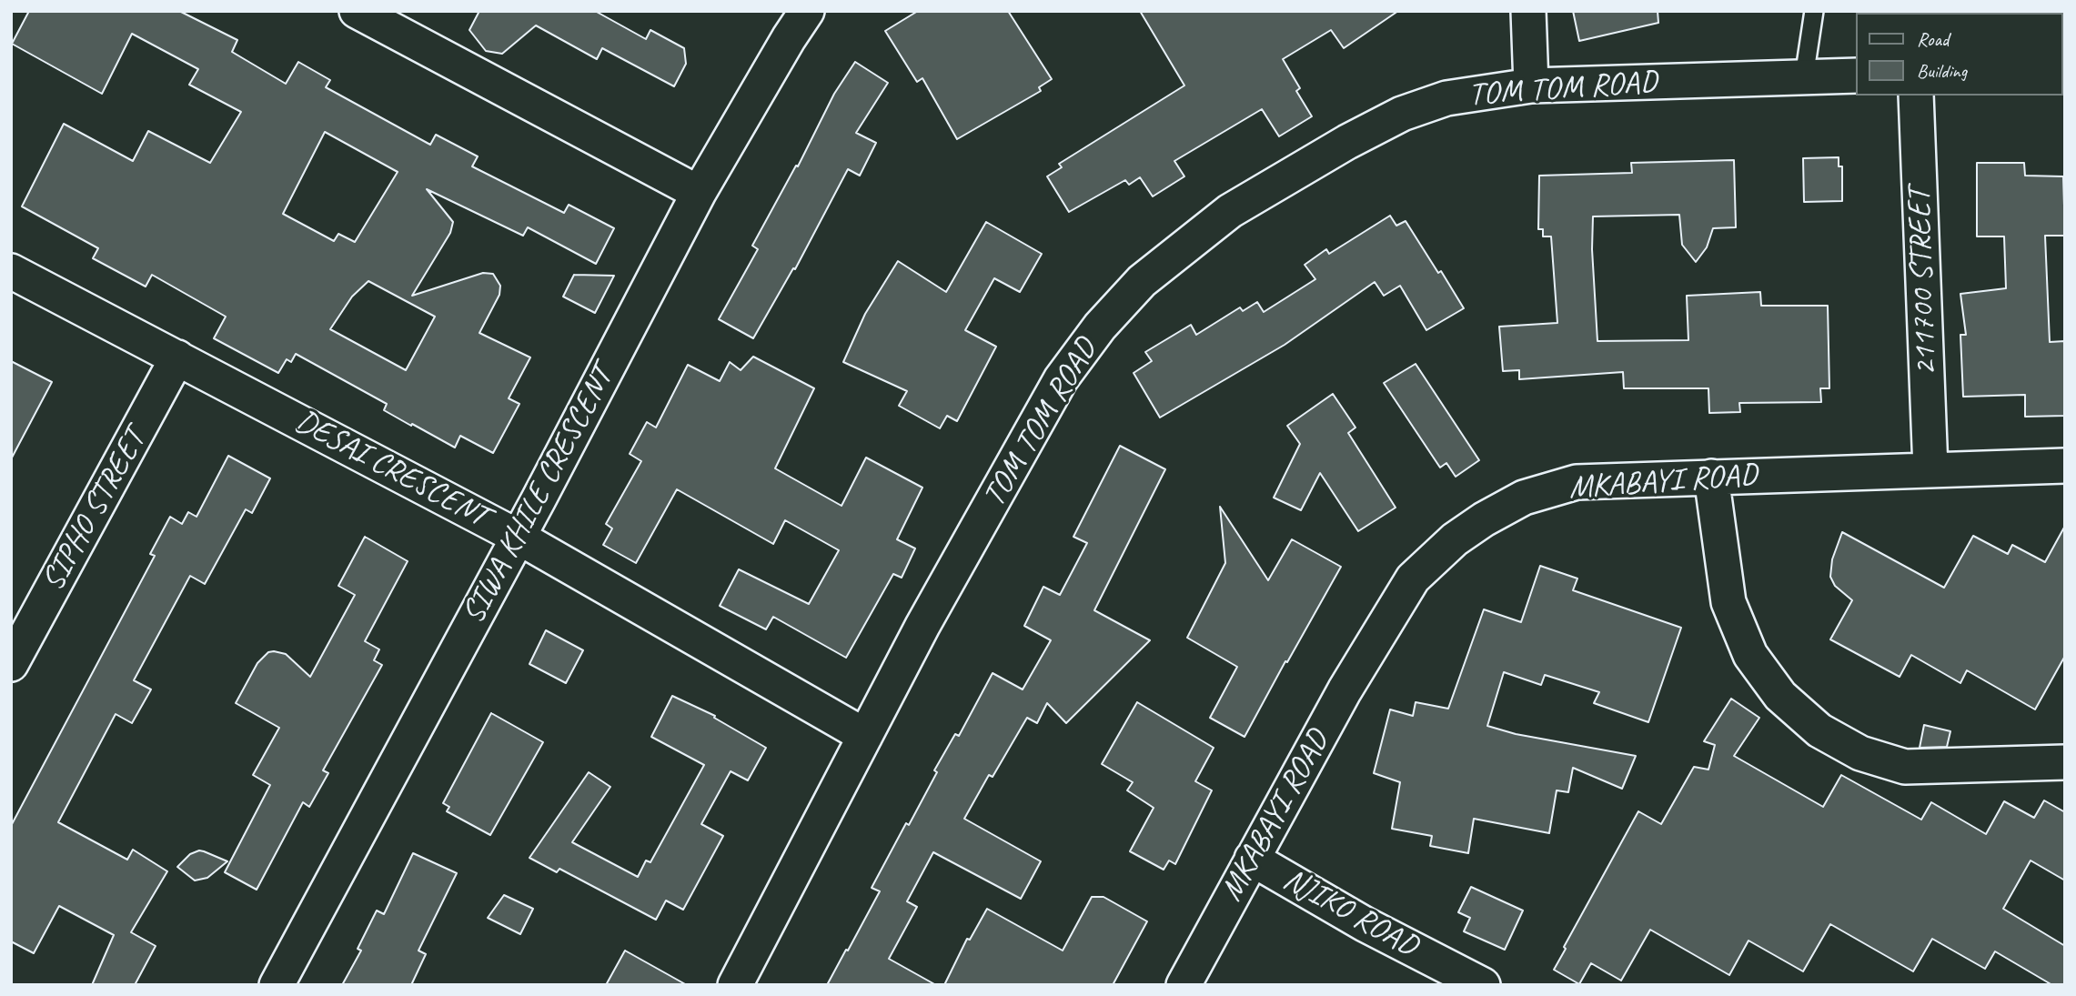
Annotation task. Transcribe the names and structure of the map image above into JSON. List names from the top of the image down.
{
  "streets": {
    "street": [
      "TOM TOM ROAD",
      "211700 STREET",
      "DESAI CRESCENT",
      "MKABAYI ROAD",
      "SIWA KHILE CRESCENT",
      "SIPHO STREET",
      "NJIKO ROAD"
    ]
  },
  "crossings": [
    ["TOM TOM ROAD", "DESAI CRESCENT"],
    ["211700 STREET", "MKABAYI ROAD"],
    ["DESAI CRESCENT", "SIWA KHILE CRESCENT"],
    ["DESAI CRESCENT", "SIPHO STREET"],
    ["MKABAYI ROAD", "NJIKO ROAD"]
  ],
  "legend": ["Road", "Building"]
}
